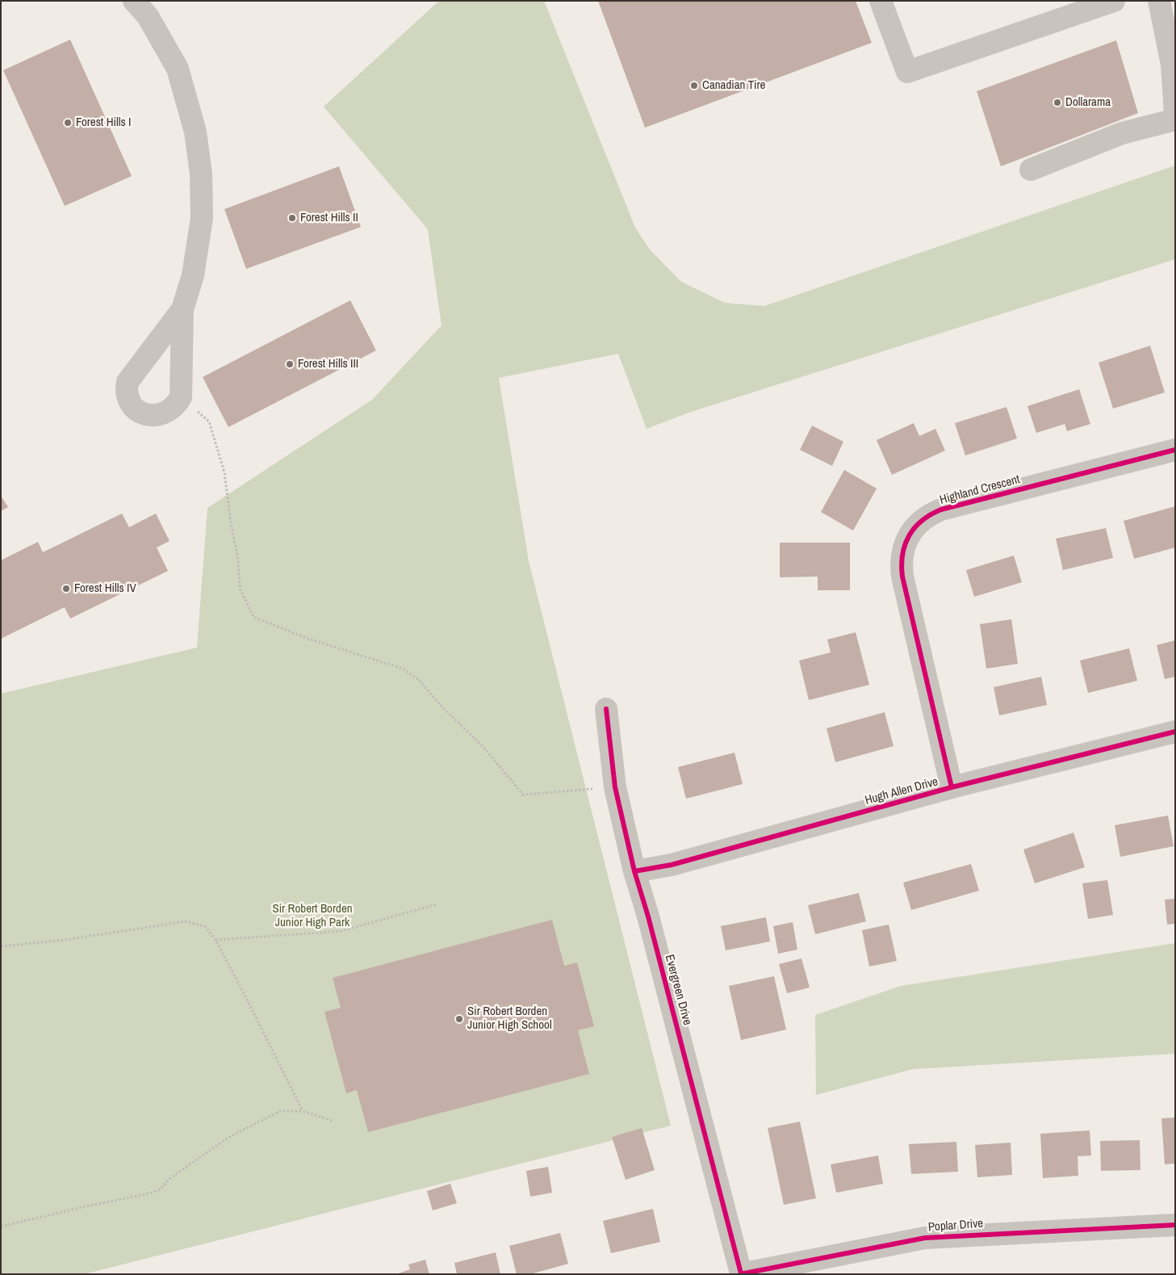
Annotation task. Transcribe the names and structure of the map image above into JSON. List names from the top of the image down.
{
  "streets": {
    "street": [
      "Highland Crescent",
      "Hugh Allen Drive",
      "Evergreen Drive",
      "Poplar Drive"
    ]
  },
  "crossings": [
    ["Highland Crescent", "Hugh Allen Drive"],
    ["Hugh Allen Drive", "Evergreen Drive"],
    ["Evergreen Drive", "Poplar Drive"]
  ],
  "parks": ["Sir Robert Borden Junior High Park"],
  "places": [
    "Canadian Tire",
    "Dollarama",
    "Forest Hills I",
    "Forest Hills II",
    "Forest Hills III",
    "Forest Hills IV",
    "Sir Robert Borden Junior High School"
  ]
}
